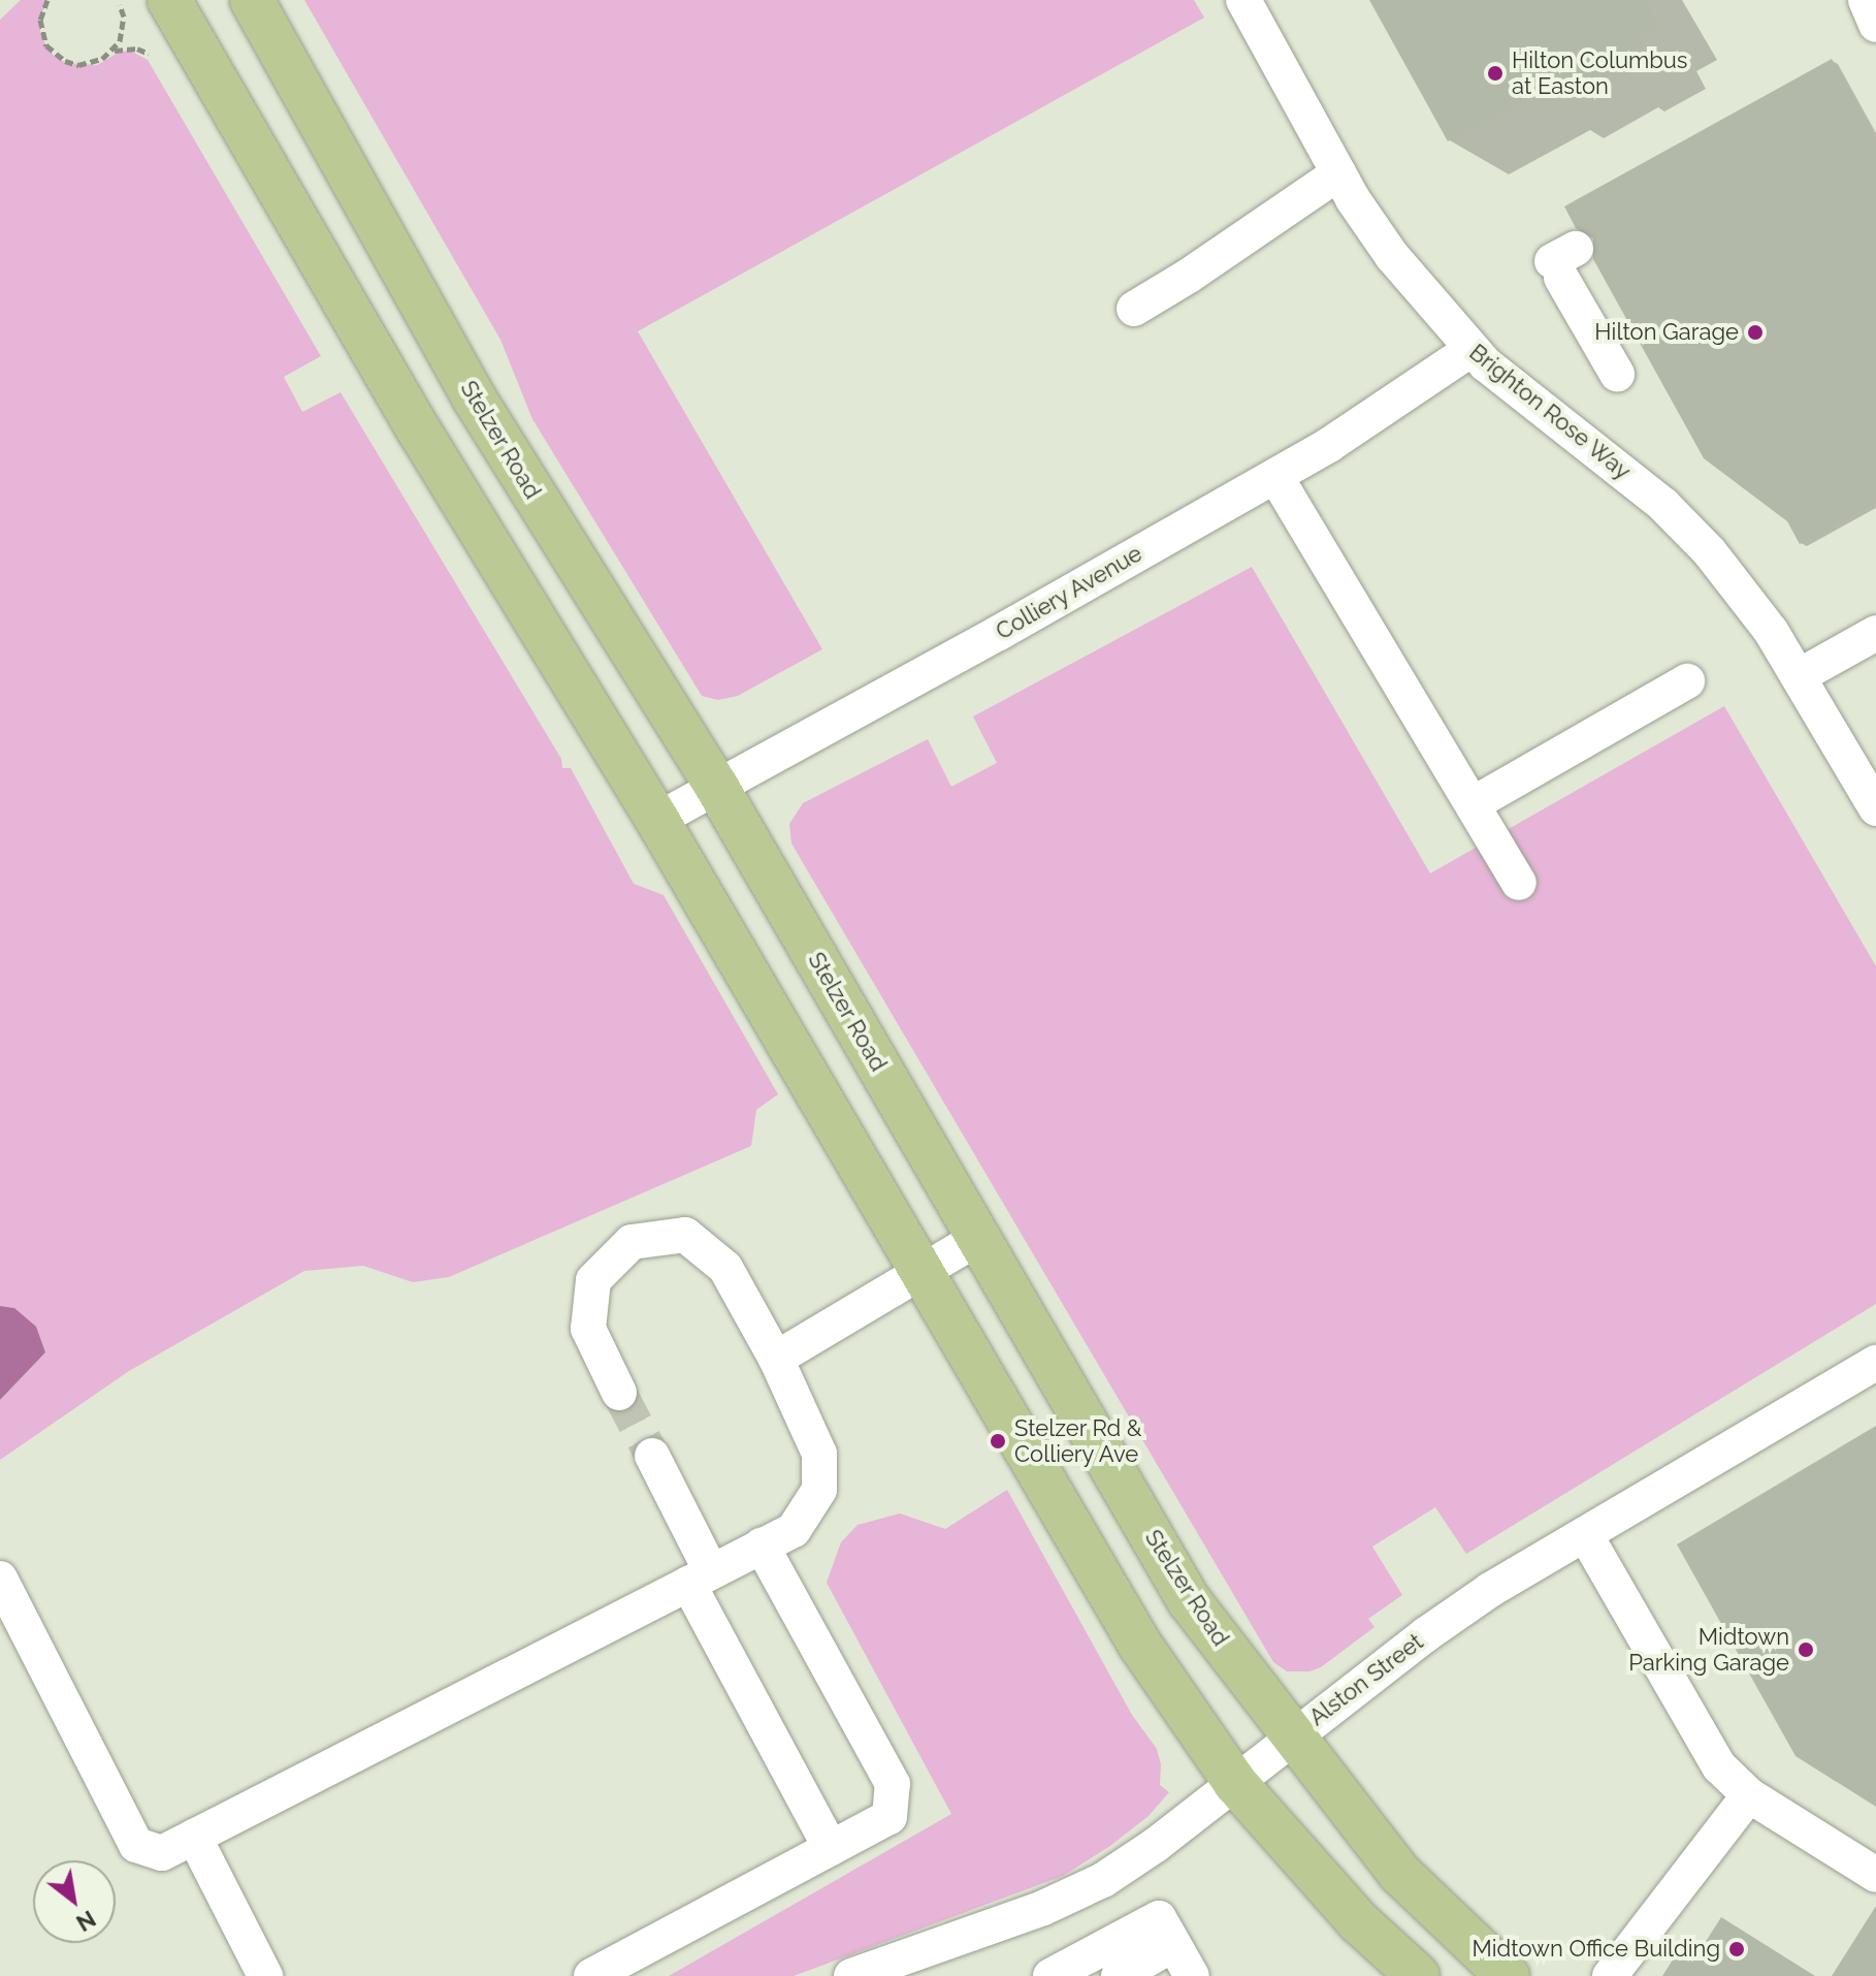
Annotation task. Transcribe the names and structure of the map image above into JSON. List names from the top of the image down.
{
  "streets": {
    "main road": ["Stelzer Road"],
    "street": ["Brighton Rose Way", "Colliery Avenue", "Alston Street"]
  },
  "crossings": [
    ["Brighton Rose Way", "Colliery Avenue"],
    ["Stelzer Road", "Colliery Avenue"],
    ["Stelzer Road", "Alston Street"]
  ],
  "places": [
    "Hilton Columbus at Easton",
    "Hilton Garage",
    "Stelzer Rd & Colliery Ave",
    "Midtown Parking Garage",
    "Midtown Office Building"
  ],
  "north": "bottom right"
}
